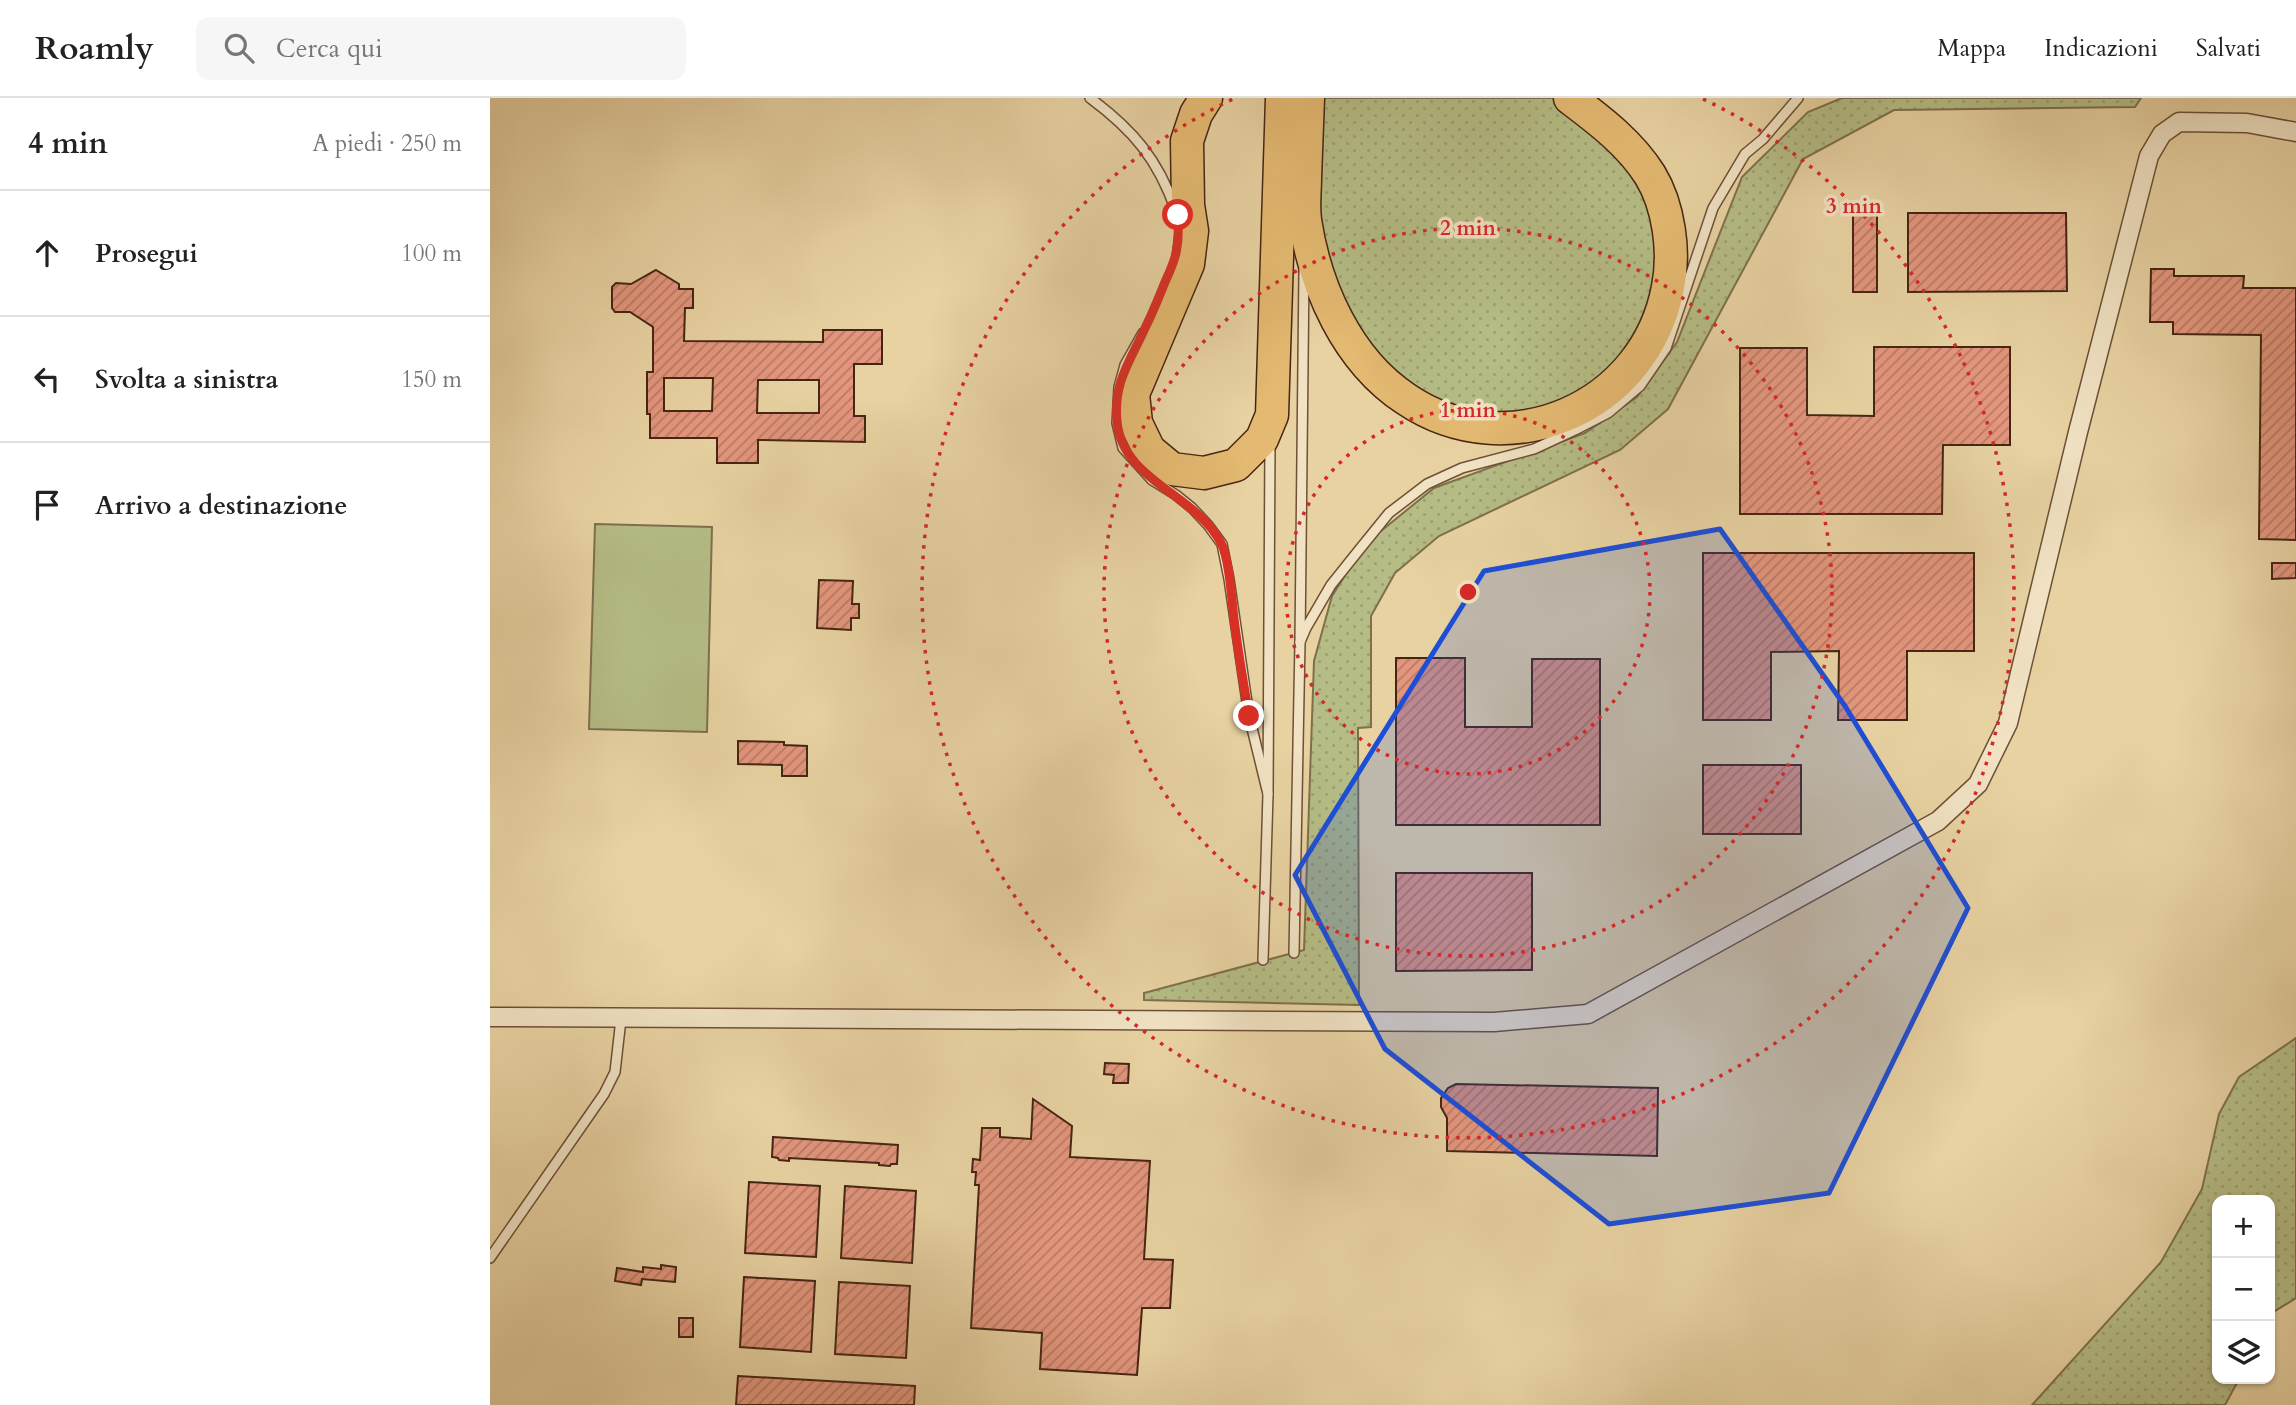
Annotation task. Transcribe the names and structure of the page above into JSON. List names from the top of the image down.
{
  "page": {
    "header": "Roamly",
    "search": "Cerca qui",
    "nav": ["Mappa", "Indicazioni", "Salvati"],
    "heading": ["4 min", "A piedi · 250 m"],
    "list": [
      ["Prosegui", "100 m"],
      ["Svolta a sinistra", "150 m"],
      "Arrivo a destinazione"
    ],
    "map_buttons": ["+", "−"]
  },
  "rings": ["3 min", "2 min", "1 min"]
}
